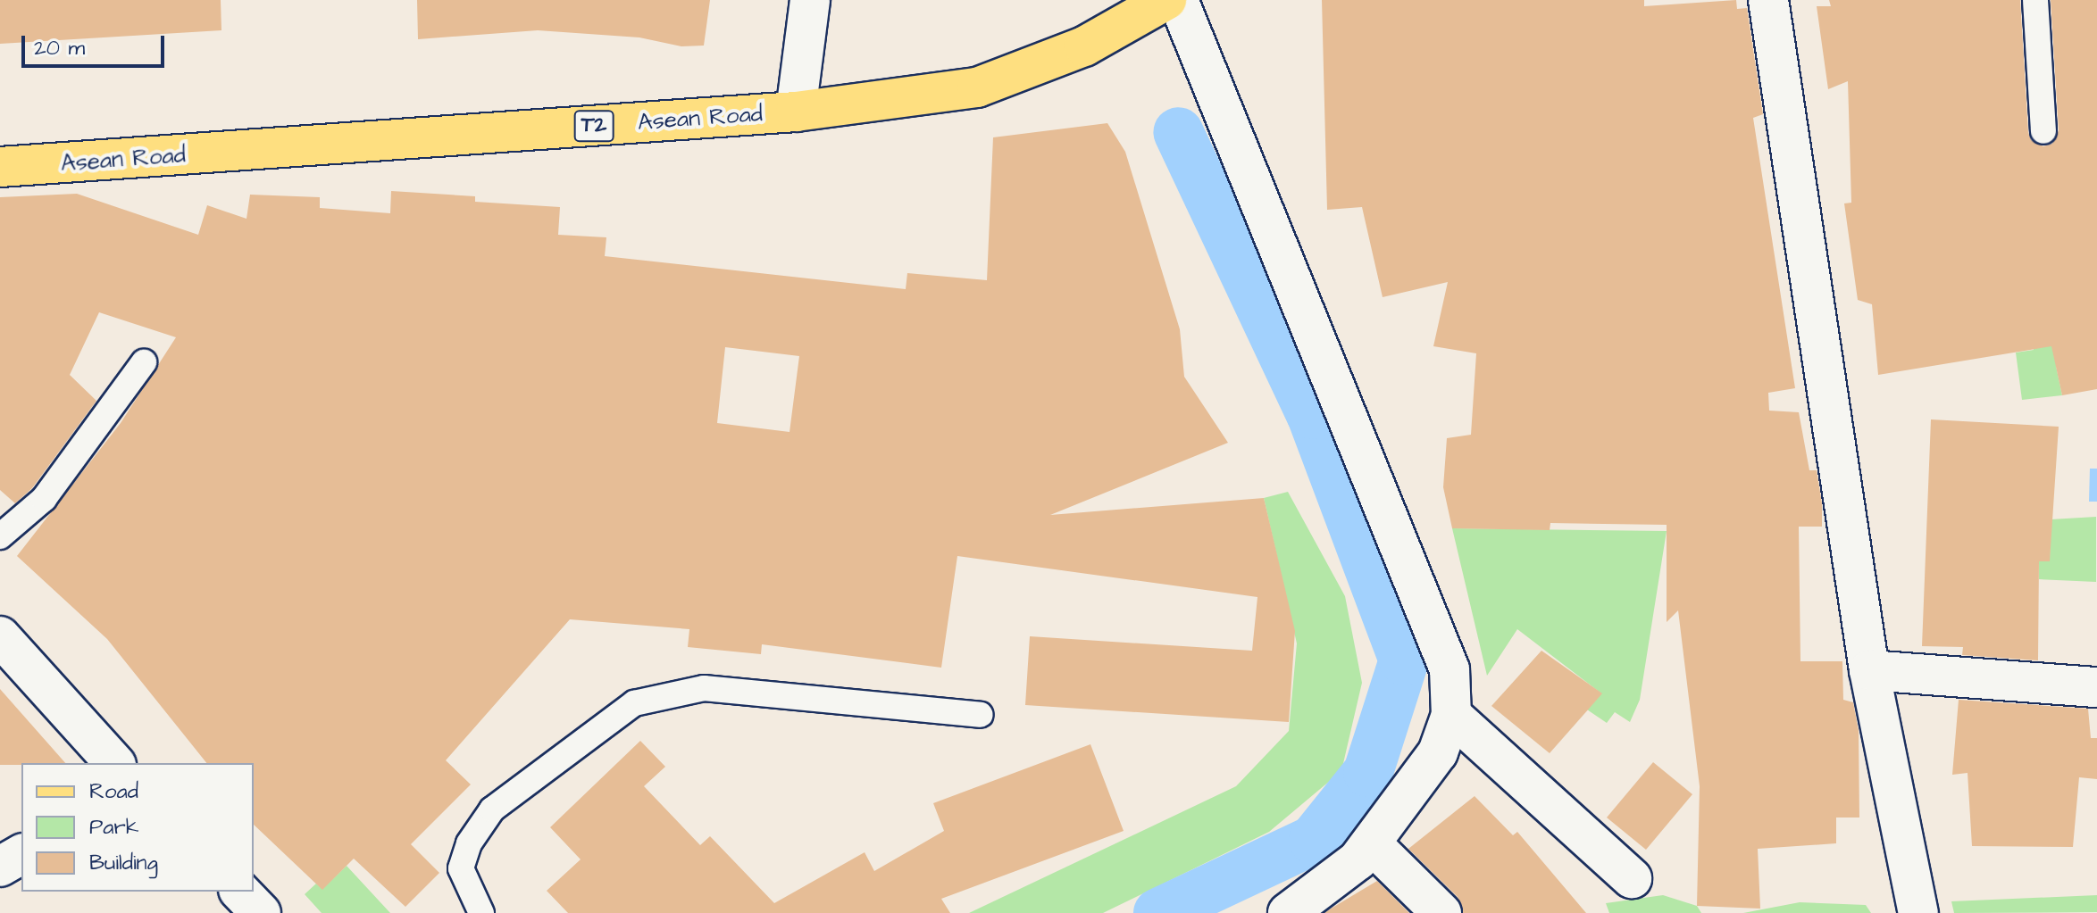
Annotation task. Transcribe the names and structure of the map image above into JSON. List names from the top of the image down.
{
  "streets": {
    "main road": ["Asean Road", "T2"]
  },
  "legend": ["Road", "Park", "Building"],
  "scale_bar": "20 m"
}
